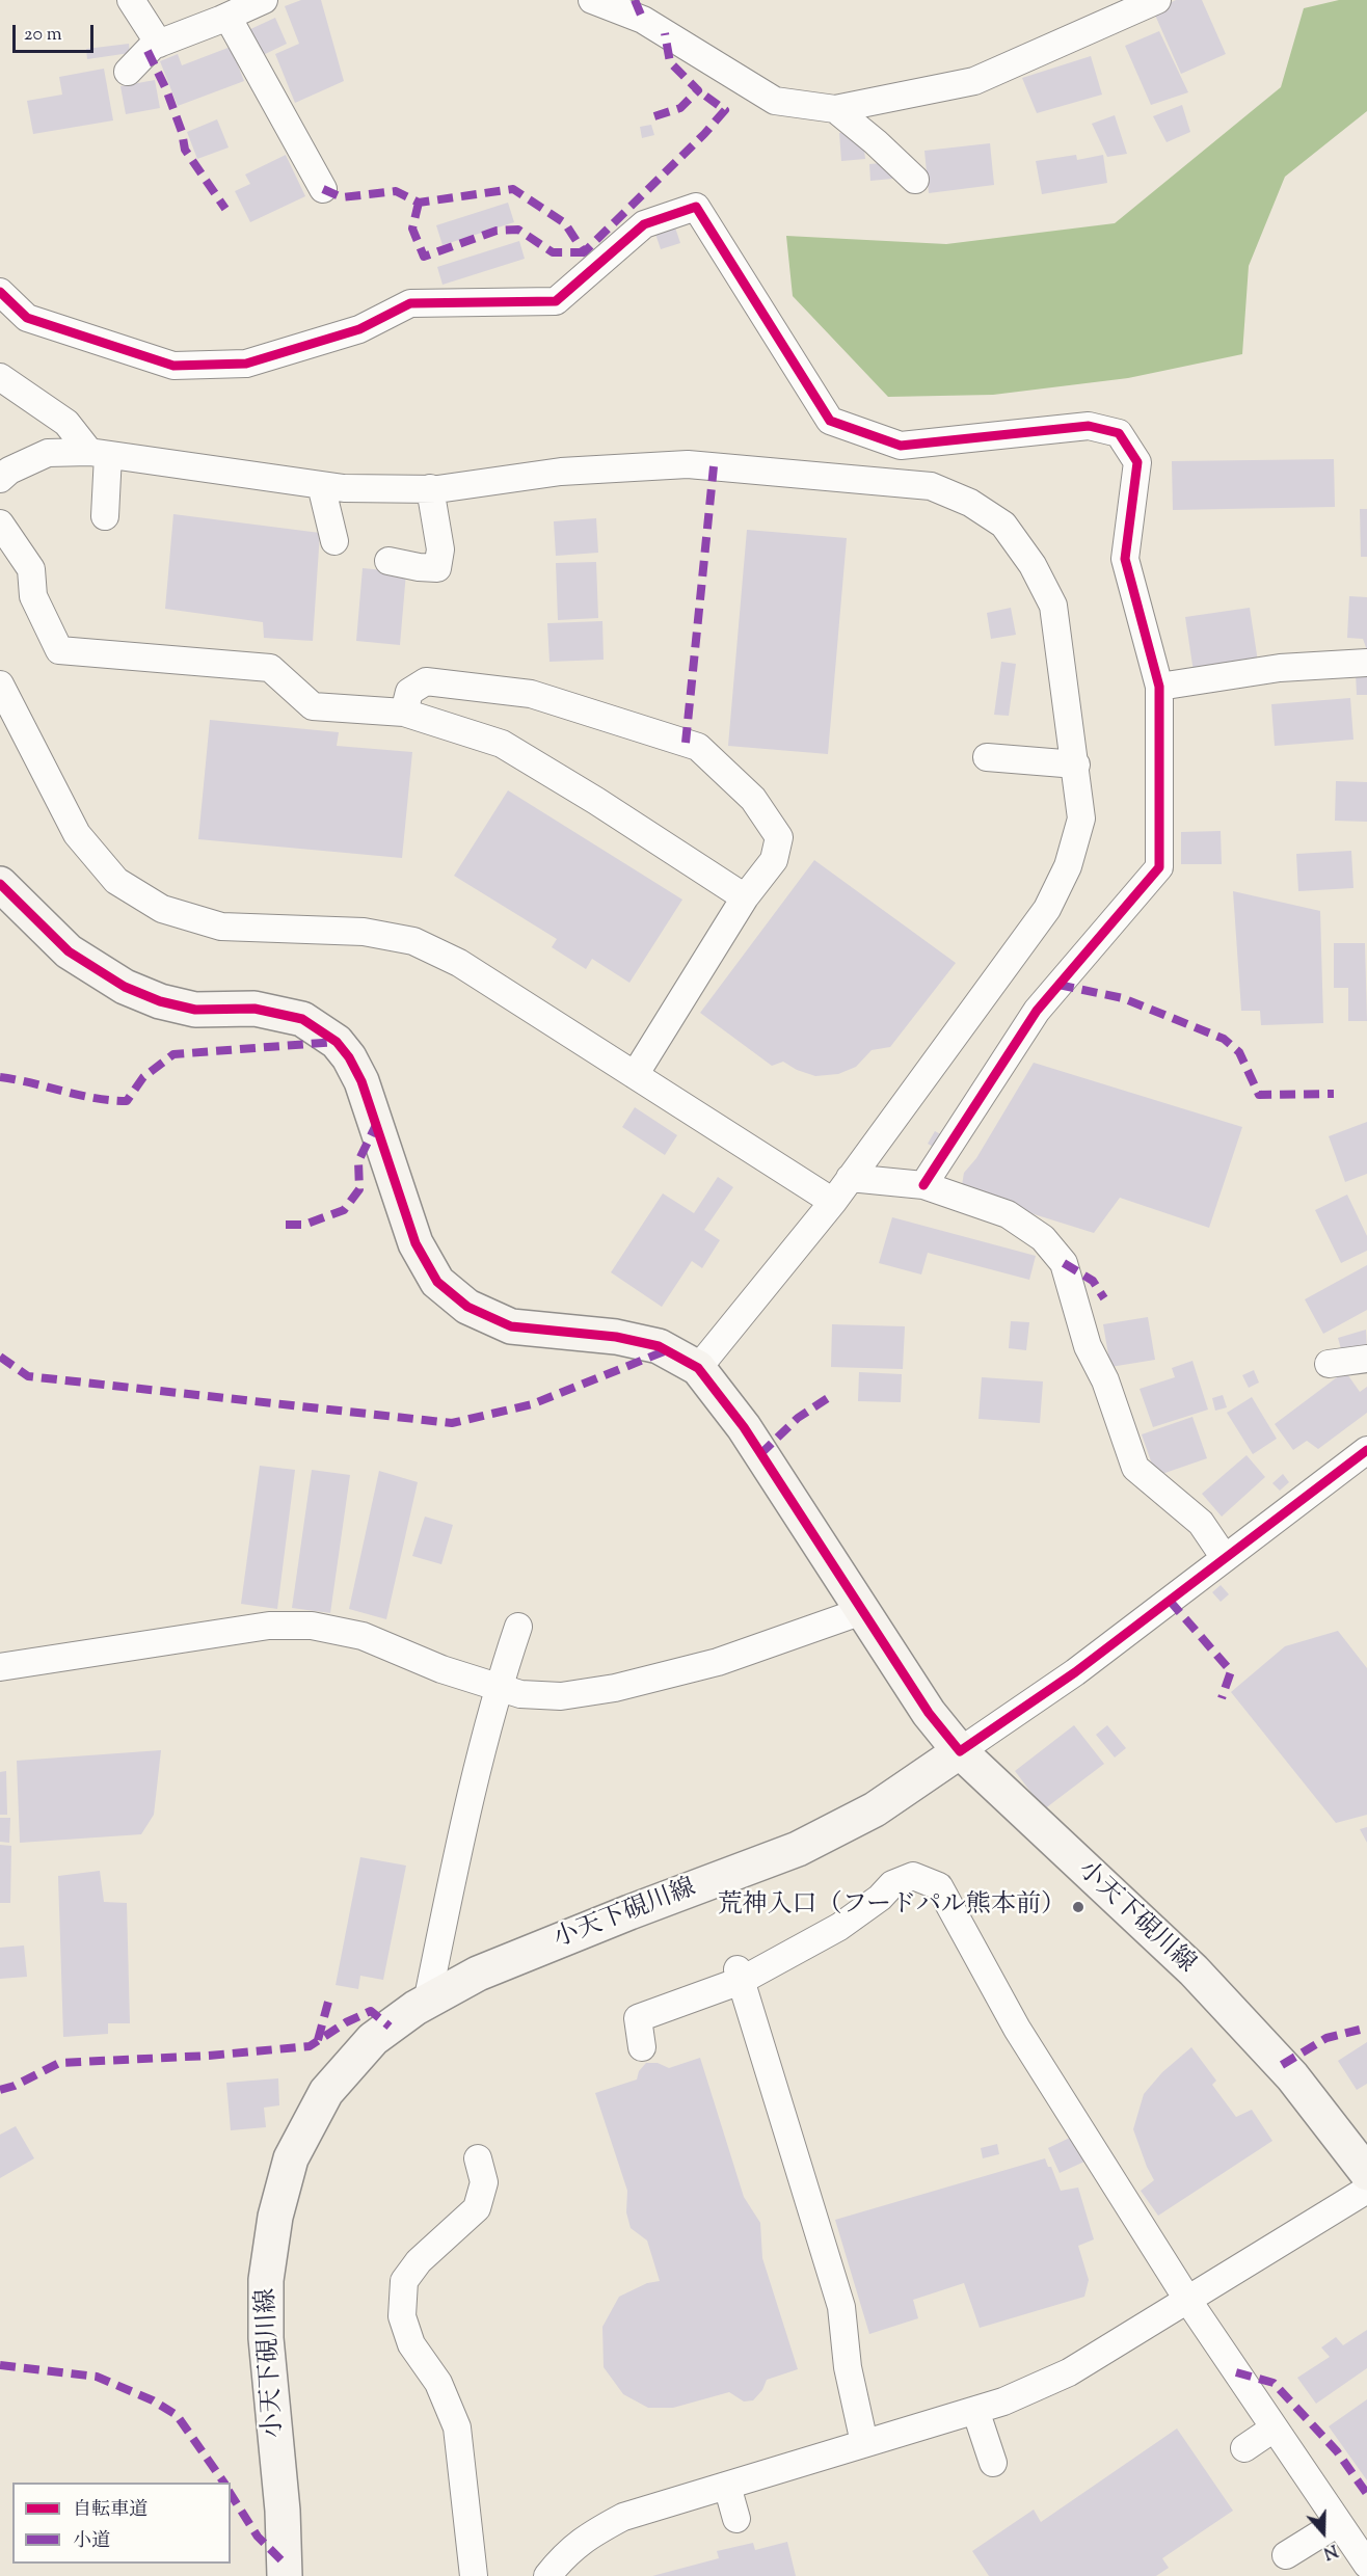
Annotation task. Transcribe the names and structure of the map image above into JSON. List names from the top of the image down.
{
  "streets": {
    "main road": ["小天下硯川線"]
  },
  "places": ["荒神入口（フードパル熊本前）"],
  "legend": ["自転車道", "小道"],
  "scale_bar": "20 m",
  "north": "bottom"
}
